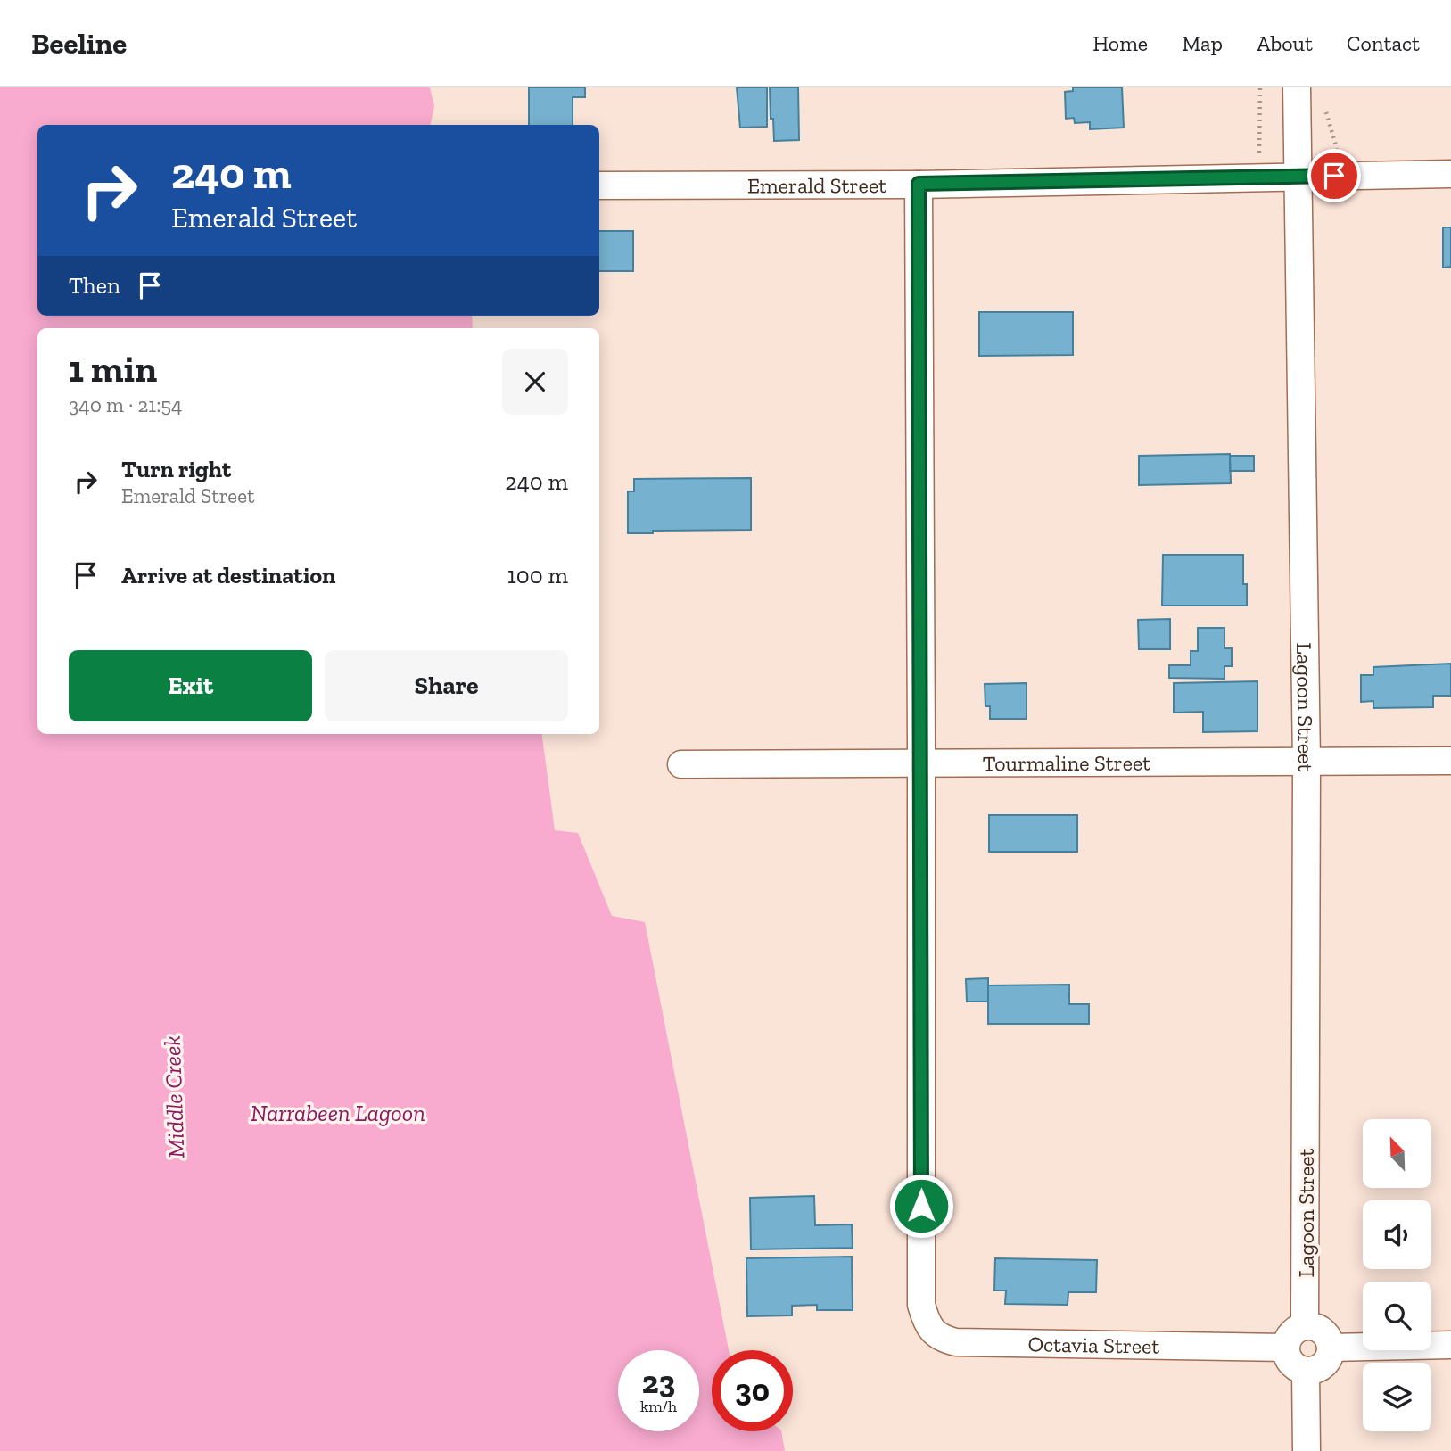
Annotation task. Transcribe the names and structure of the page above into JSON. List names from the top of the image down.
{
  "streets": {
    "street": [
      "Emerald Street",
      "Lagoon Street",
      "Tourmaline Street",
      "Octavia Street"
    ]
  },
  "crossings": [
    ["Emerald Street", "Lagoon Street"],
    ["Lagoon Street", "Tourmaline Street"],
    ["Lagoon Street", "Octavia Street"],
    ["Tourmaline Street", "Octavia Street"]
  ],
  "water": ["Middle Creek", "Narrabeen Lagoon"],
  "north": "top left",
  "page": {
    "header": "Beeline",
    "nav": [
      "Home",
      "Map",
      "About",
      "Contact"
    ],
    "turn": ["240 m", "Emerald Street"],
    "then": "Then",
    "heading": ["1 min", "340 m · 21:54"],
    "list": [
      {
        "name": "Turn right",
        "note": "Emerald Street",
        "value": "240 m"
      },
      {
        "name": "Arrive at destination",
        "value": "100 m"
      }
    ],
    "buttons": ["Exit", "Share"],
    "speed": "23 km/h",
    "limit": "30"
  }
}
